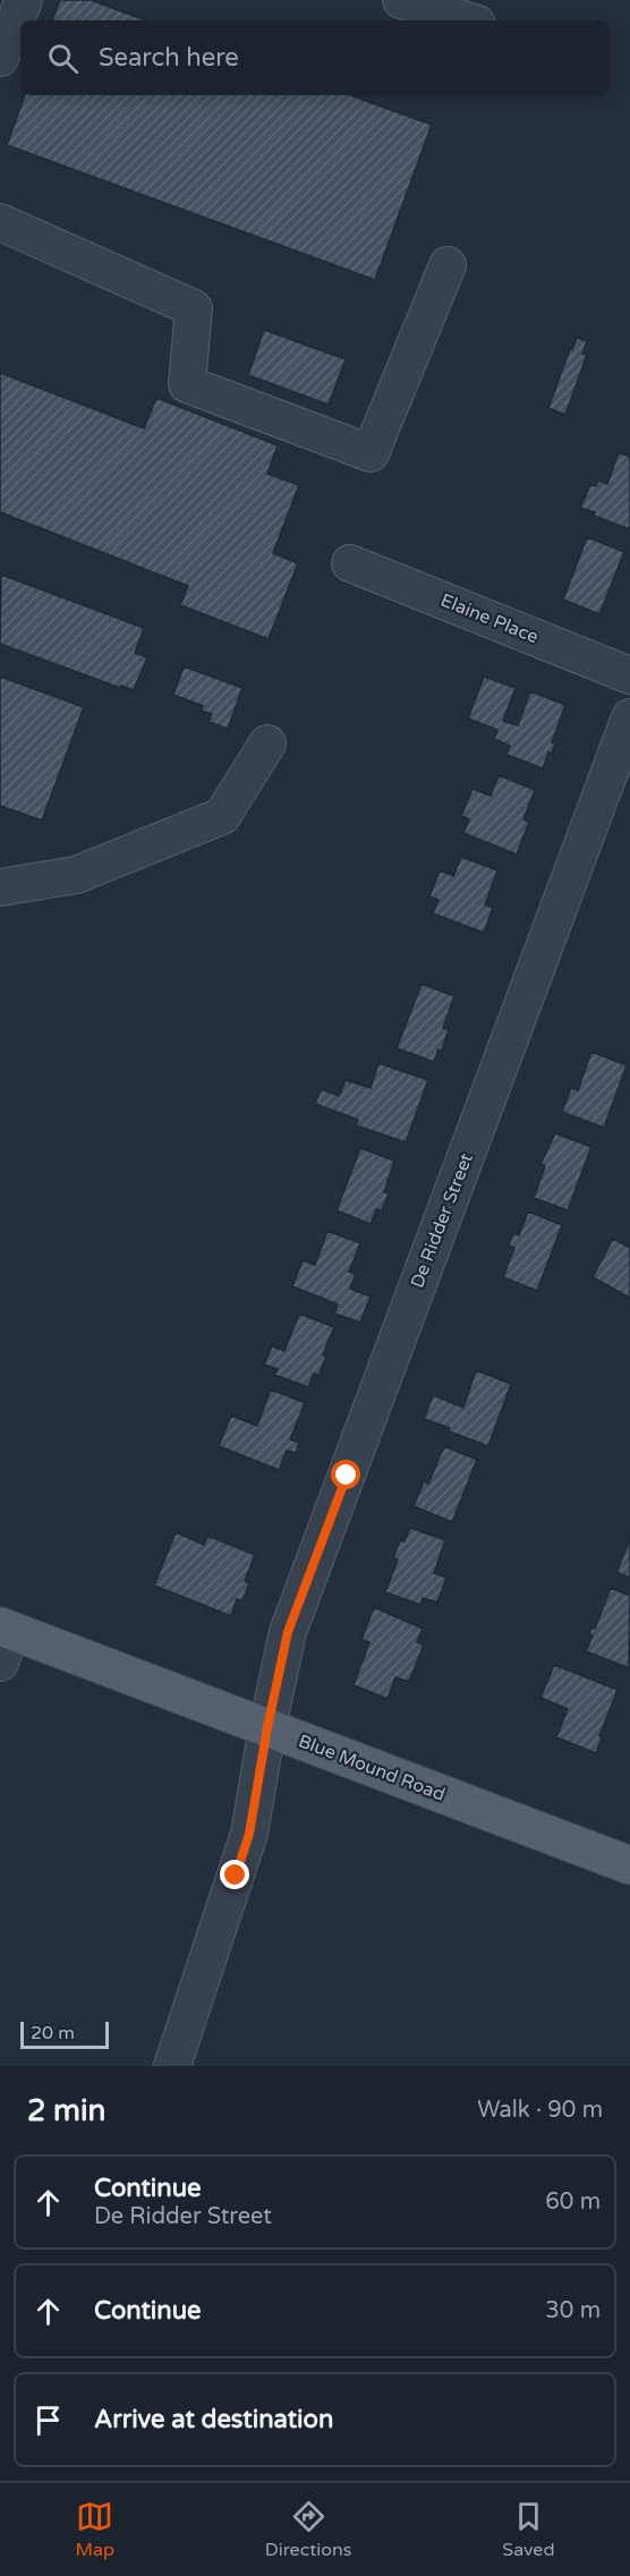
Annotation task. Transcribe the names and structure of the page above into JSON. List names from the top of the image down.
{
  "streets": {
    "main road": ["Blue Mound Road"],
    "street": ["Elaine Place", "De Ridder Street"]
  },
  "crossings": [
    ["De Ridder Street", "Blue Mound Road"]
  ],
  "scale_bar": "20 m",
  "page": {
    "search": "Search here",
    "scale": "20 m",
    "heading": ["2 min", "Walk · 90 m"],
    "list": [
      ["Continue", "De Ridder Street", "60 m"],
      ["Continue", "30 m"],
      "Arrive at destination"
    ],
    "nav": ["Map", "Directions", "Saved"]
  }
}
